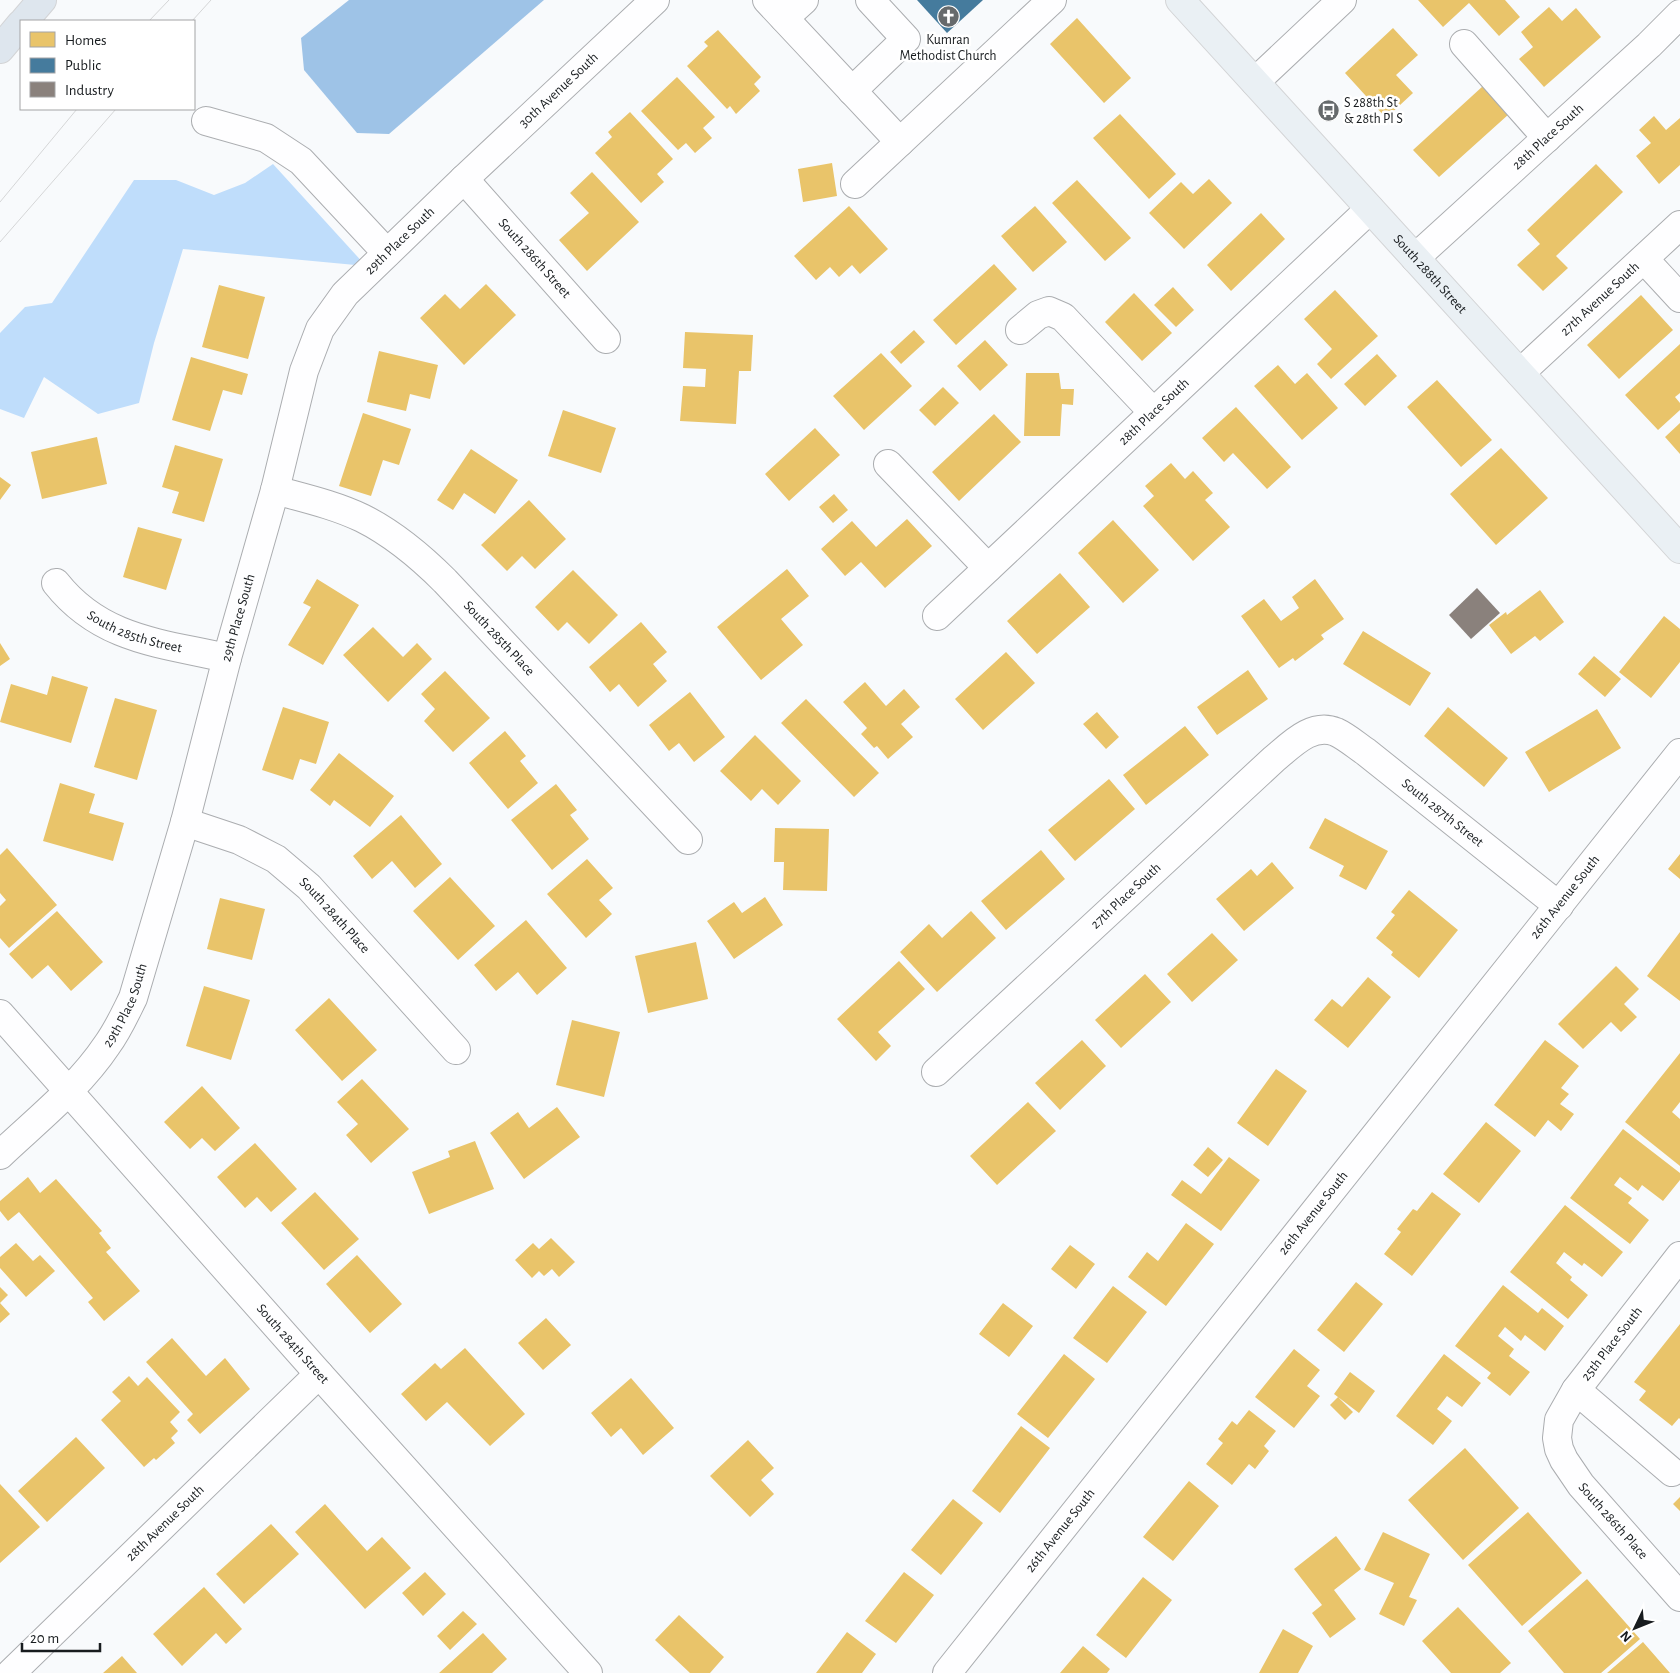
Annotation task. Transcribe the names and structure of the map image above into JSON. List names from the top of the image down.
{
  "streets": {
    "main road": ["South 288th Street"],
    "street": [
      "30th Avenue South",
      "28th Place South",
      "29th Place South",
      "South 286th Street",
      "27th Avenue South",
      "South 285th Street",
      "South 285th Place",
      "South 287th Street",
      "27th Place South",
      "26th Avenue South",
      "South 284th Place",
      "South 284th Street",
      "25th Place South",
      "South 286th Place",
      "28th Avenue South"
    ]
  },
  "crossings": [
    ["30th Avenue South", "29th Place South"],
    ["30th Avenue South", "South 286th Street"],
    ["28th Place South", "South 288th Street"],
    ["29th Place South", "South 286th Street"],
    ["29th Place South", "South 285th Street"],
    ["29th Place South", "South 285th Place"],
    ["29th Place South", "South 284th Place"],
    ["29th Place South", "South 284th Street"],
    ["South 288th Street", "27th Avenue South"],
    ["South 287th Street", "27th Place South"],
    ["South 287th Street", "26th Avenue South"],
    ["South 284th Street", "28th Avenue South"],
    ["25th Place South", "South 286th Place"]
  ],
  "places": {
    "church": ["Kumran Methodist Church"],
    "bus stop": ["S 288th St & 28th Pl S"]
  },
  "legend": ["Homes", "Public", "Industry"],
  "scale_bar": "20 m",
  "north": "bottom left"
}
